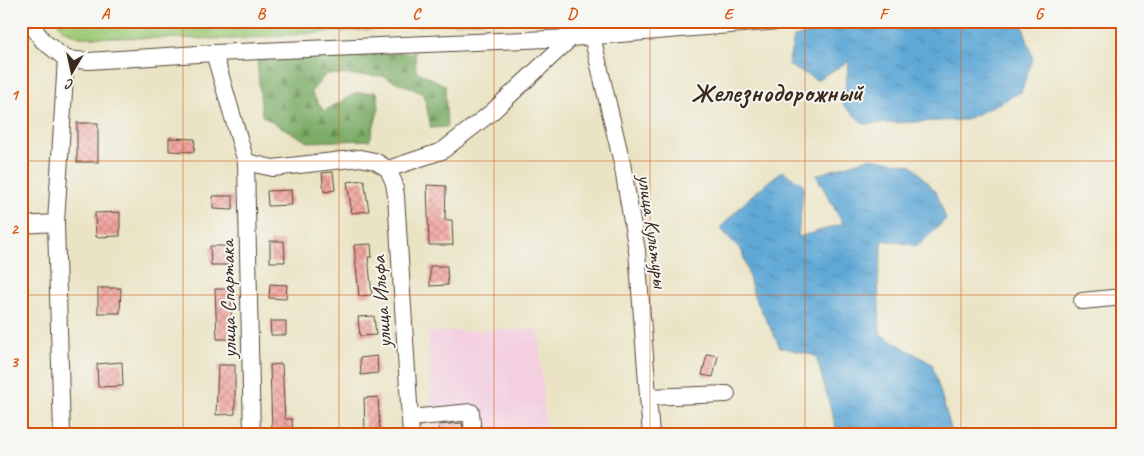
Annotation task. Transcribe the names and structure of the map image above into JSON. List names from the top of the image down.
{
  "streets": {
    "street": ["улица Культуры", "улица Спартака", "улица Ильфа"]
  },
  "districts": ["Железнодорожный"],
  "north": "bottom",
  "grid": {
    "columns": [
      "A",
      "B",
      "C",
      "D",
      "E",
      "F",
      "G"
    ],
    "rows": ["1", "2", "3"]
  }
}
